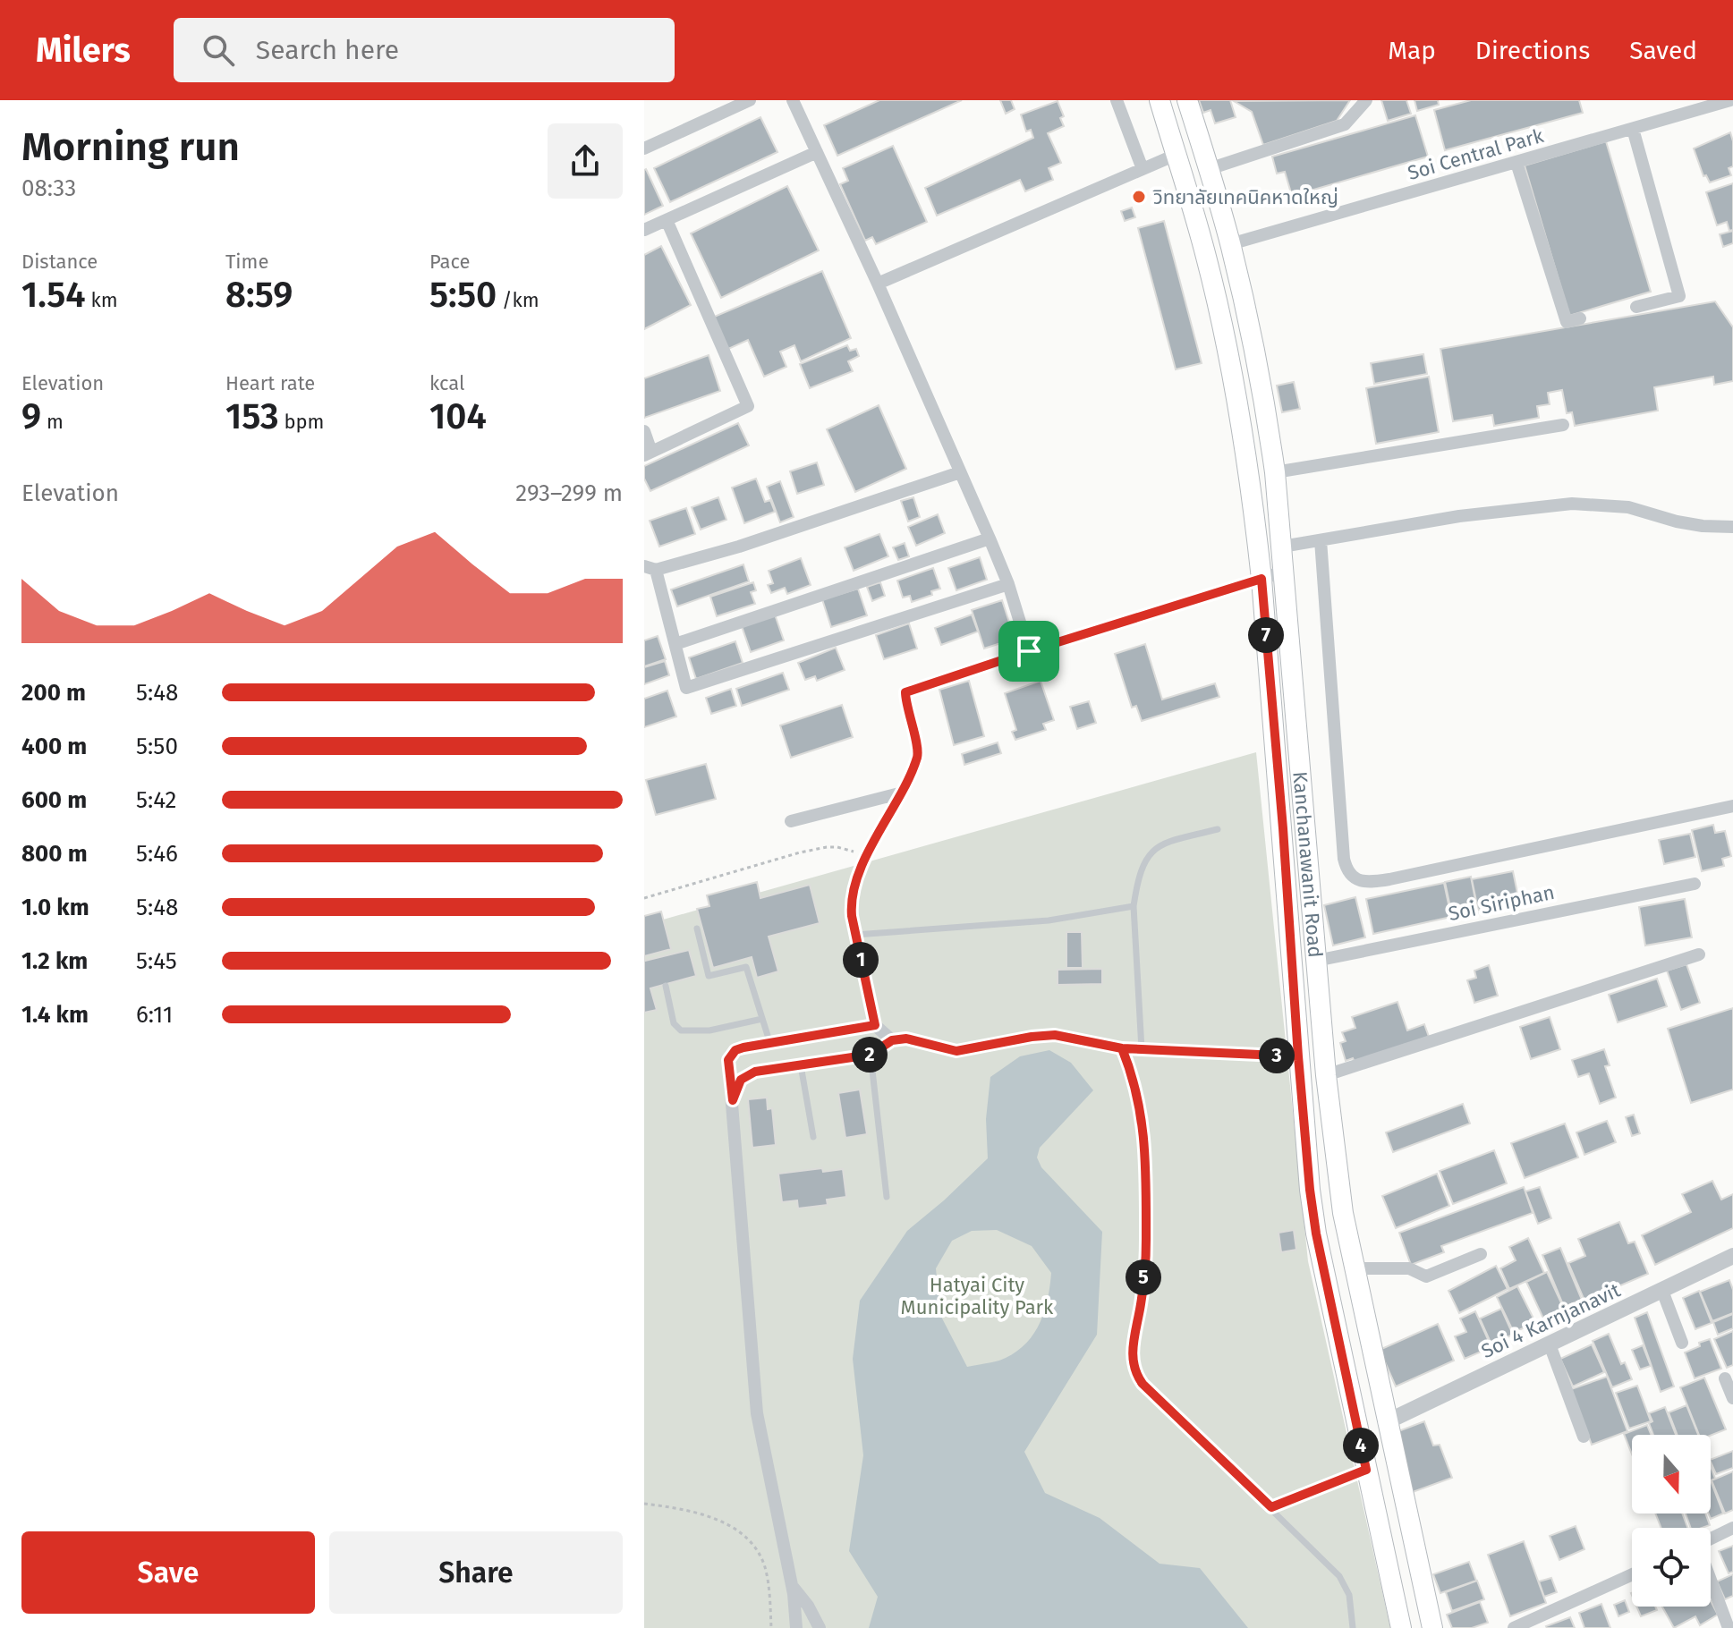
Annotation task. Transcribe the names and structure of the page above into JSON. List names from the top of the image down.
{
  "streets": {
    "main road": ["Kanchanawanit Road"],
    "street": ["Soi Central Park", "Soi Siriphan", "Soi 4 Karnjanavit"]
  },
  "crossings": [
    ["Soi Central Park", "Kanchanawanit Road"],
    ["Kanchanawanit Road", "Soi Siriphan"],
    ["Kanchanawanit Road", "Soi 4 Karnjanavit"]
  ],
  "parks": ["Hatyai City Municipality Park"],
  "places": ["วิทยาลัยเทคนิคหาดใหญ่"],
  "north": "bottom",
  "page": {
    "header": "Milers",
    "search": "Search here",
    "nav": ["Map", "Directions", "Saved"],
    "heading": ["Morning run", "08:33"],
    "stats": [
      ["Distance", "1.54 km"],
      ["Time", "8:59"],
      ["Pace", "5:50 /km"],
      ["Elevation", "9 m"],
      ["Heart rate", "153 bpm"],
      ["kcal", "104"]
    ],
    "chart": ["Elevation", "293–299 m"],
    "pins": [
      "7",
      "1",
      "2",
      "3",
      "5",
      "4"
    ],
    "list": [
      {
        "name": "200 m",
        "note": "5:48"
      },
      {
        "name": "400 m",
        "note": "5:50"
      },
      {
        "name": "600 m",
        "note": "5:42"
      },
      {
        "name": "800 m",
        "note": "5:46"
      },
      {
        "name": "1.0 km",
        "note": "5:48"
      },
      {
        "name": "1.2 km",
        "note": "5:45"
      },
      {
        "name": "1.4 km",
        "note": "6:11"
      }
    ],
    "buttons": ["Save", "Share"]
  }
}
